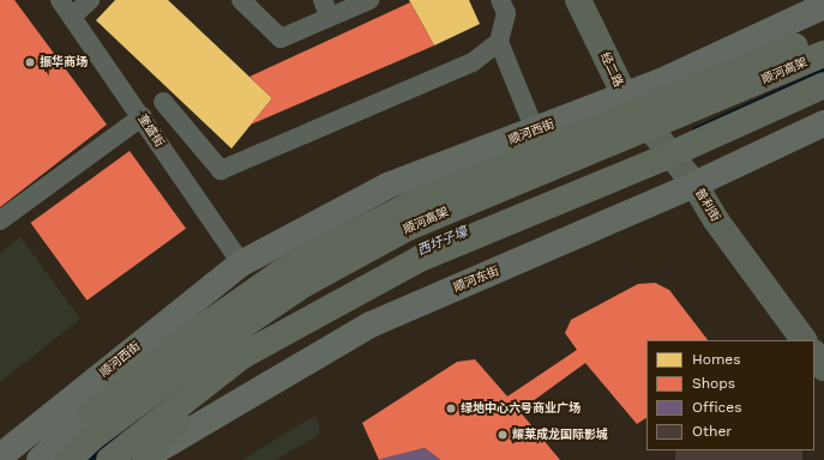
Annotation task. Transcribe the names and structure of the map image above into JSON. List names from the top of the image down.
{
  "streets": {
    "highway": ["顺河高架"],
    "main road": ["顺河西街", "顺河东街"],
    "street": ["经二路", "奎盛街", "普利街"]
  },
  "crossings": [
    ["经二路", "顺河西街"],
    ["奎盛街", "顺河西街"],
    ["普利街", "顺河东街"]
  ],
  "water": ["西圩子壕"],
  "places": ["振华商场", "绿地中心六号商业广场", "耀莱成龙国际影城"],
  "legend": [
    "Homes",
    "Shops",
    "Offices",
    "Other"
  ]
}
